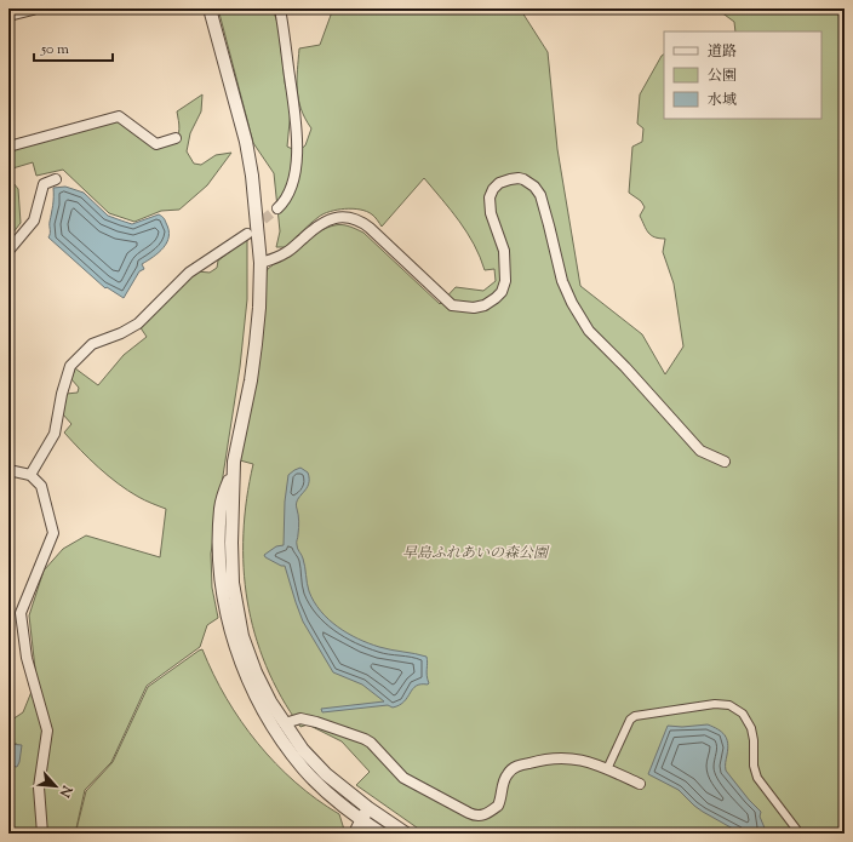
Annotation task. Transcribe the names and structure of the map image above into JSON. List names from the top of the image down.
{
  "parks": ["早島ふれあいの森公園"],
  "legend": ["道路", "公園", "水域"],
  "scale_bar": "50 m",
  "north": "bottom right"
}
